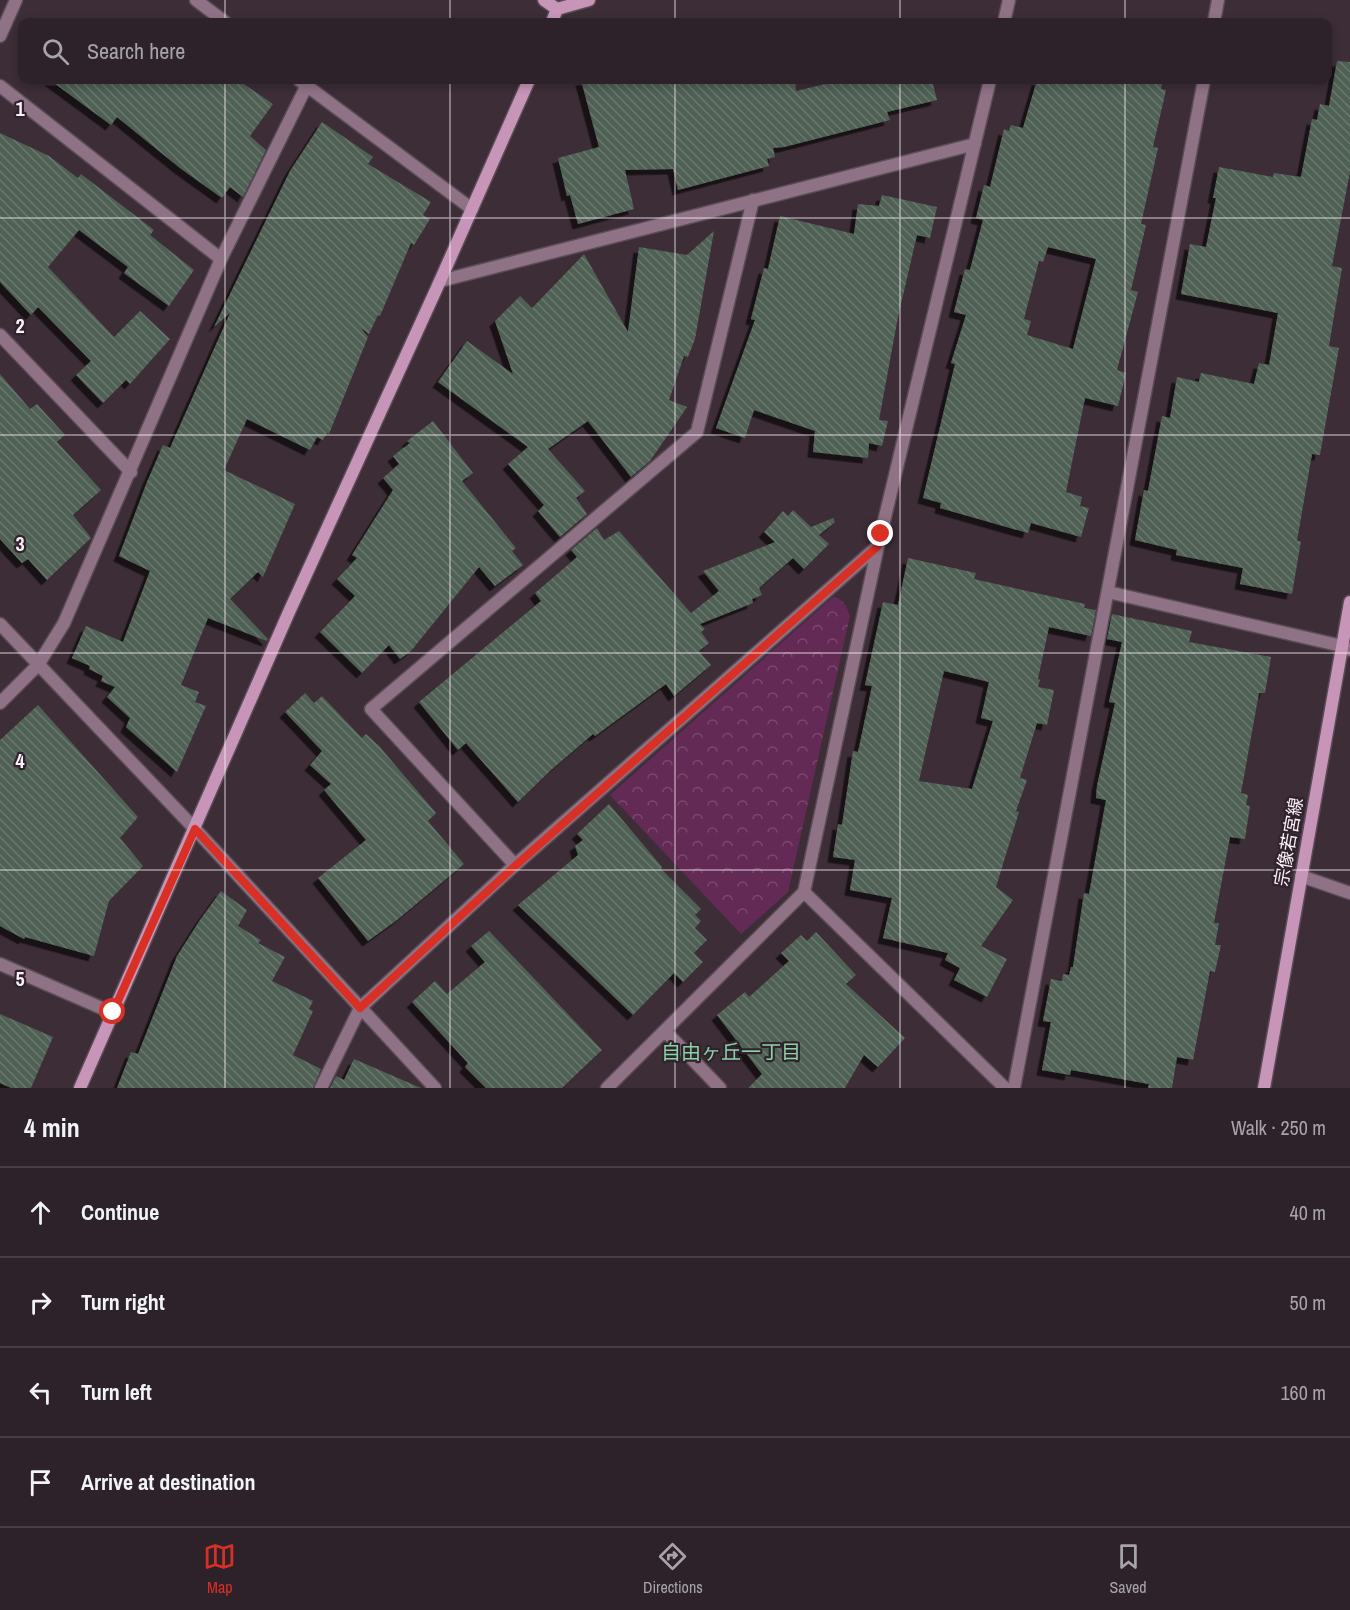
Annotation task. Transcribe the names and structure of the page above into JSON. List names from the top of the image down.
{
  "streets": {
    "street": ["宗像若宮線"]
  },
  "districts": ["自由ヶ丘一丁目"],
  "page": {
    "search": "Search here",
    "heading": ["4 min", "Walk · 250 m"],
    "list": [
      ["Continue", "40 m"],
      ["Turn right", "50 m"],
      ["Turn left", "160 m"],
      "Arrive at destination"
    ],
    "nav": ["Map", "Directions", "Saved"]
  },
  "grid": {
    "rows": [
      "1",
      "2",
      "3",
      "4",
      "5"
    ]
  }
}
